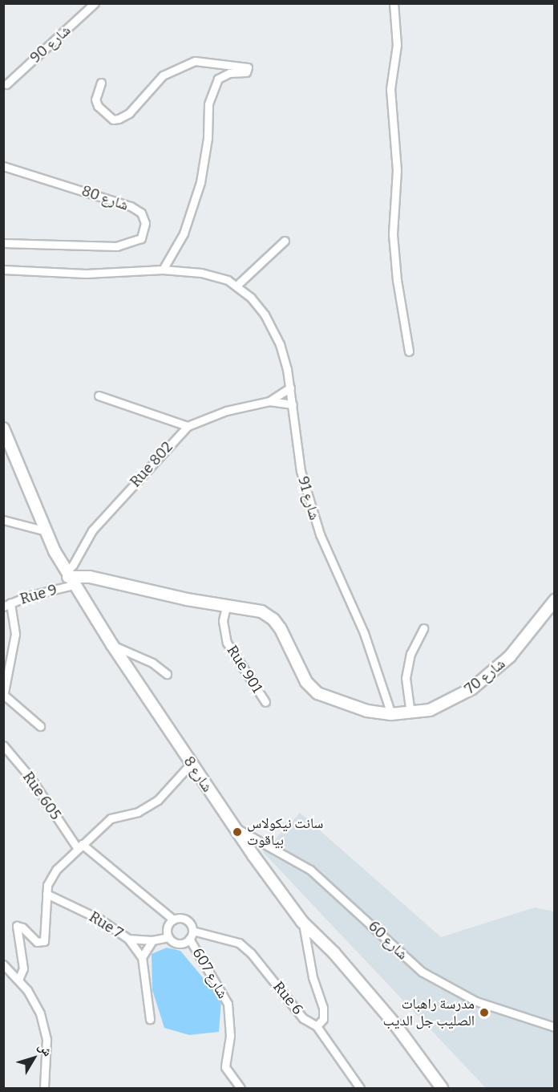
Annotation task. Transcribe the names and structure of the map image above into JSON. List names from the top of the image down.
{
  "streets": {
    "street": [
      "شارع 90",
      "شارع 80",
      "Rue 802",
      "شارع 91",
      "Rue 9",
      "Rue 901",
      "شارع 70",
      "شارع 8",
      "Rue 605",
      "Rue 7",
      "شارع 60",
      "شارع 607",
      "Rue 6"
    ]
  },
  "crossings": [
    ["Rue 802", "شارع 91"],
    ["Rue 802", "Rue 9"],
    ["Rue 802", "شارع 70"],
    ["Rue 802", "شارع 8"],
    ["شارع 91", "شارع 70"],
    ["Rue 9", "شارع 70"],
    ["Rue 9", "شارع 8"],
    ["Rue 901", "شارع 70"],
    ["شارع 70", "شارع 8"],
    ["شارع 8", "شارع 60"],
    ["شارع 8", "Rue 6"],
    ["Rue 605", "Rue 7"],
    ["Rue 605", "شارع 607"],
    ["Rue 605", "Rue 6"],
    ["Rue 7", "شارع 607"],
    ["Rue 7", "Rue 6"],
    ["شارع 607", "Rue 6"]
  ],
  "places": ["سانت نيكولاس بياقوت", "مدرسة راهبات الصليب جل الديب"],
  "north": "top right"
}
